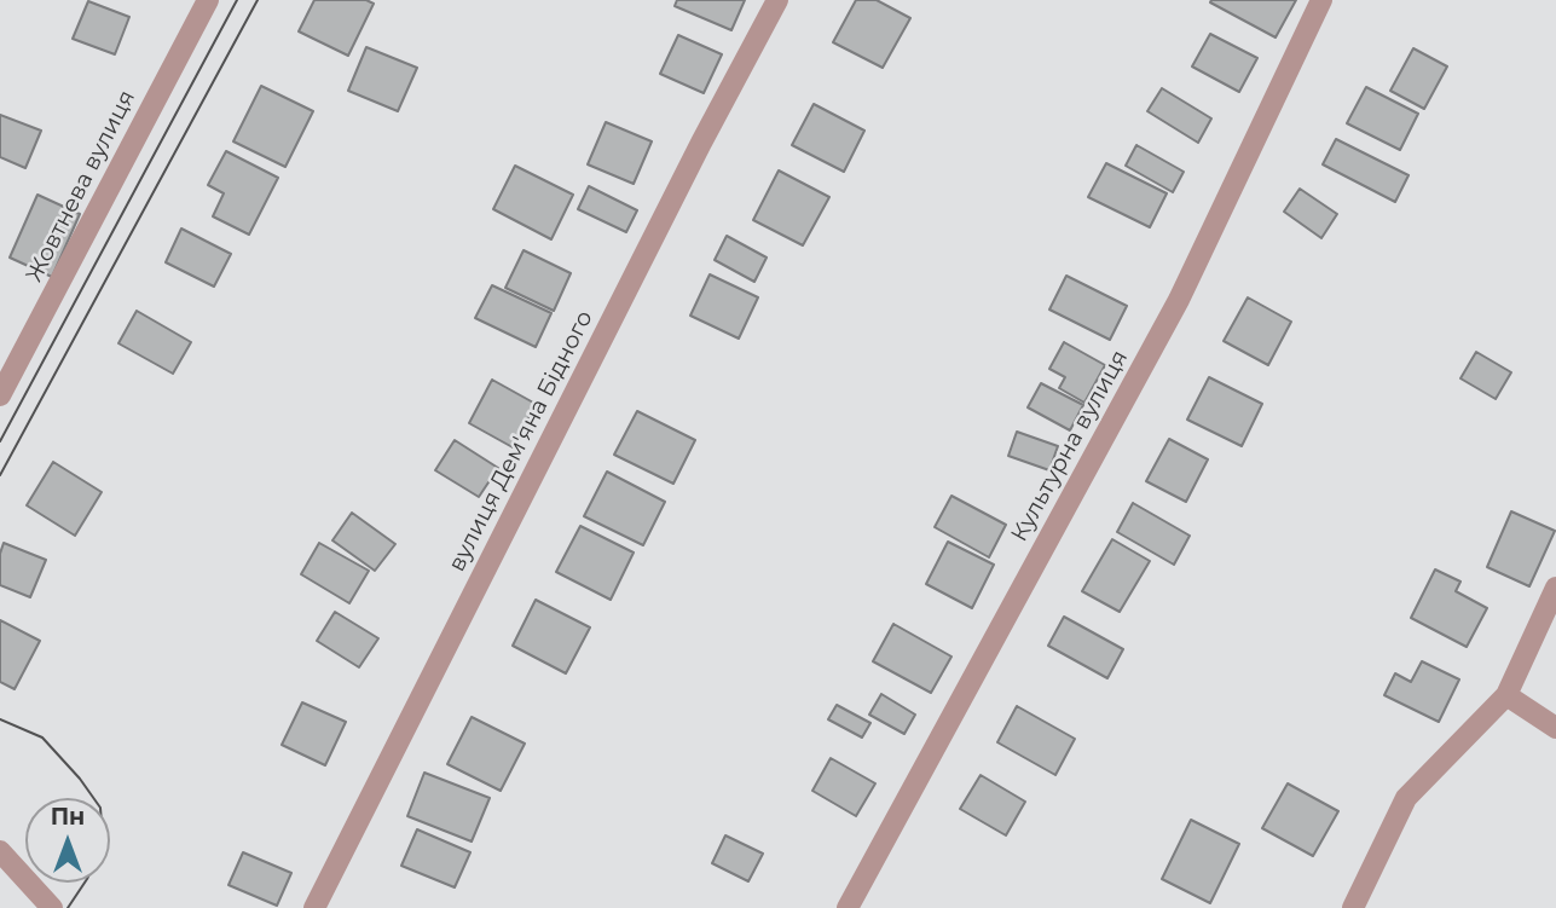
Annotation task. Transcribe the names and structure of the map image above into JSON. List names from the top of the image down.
{
  "streets": {
    "street": ["Жовтнева вулиця", "вулиця Дем'яна Бідного", "Культурна вулиця"]
  },
  "north": "top"
}
